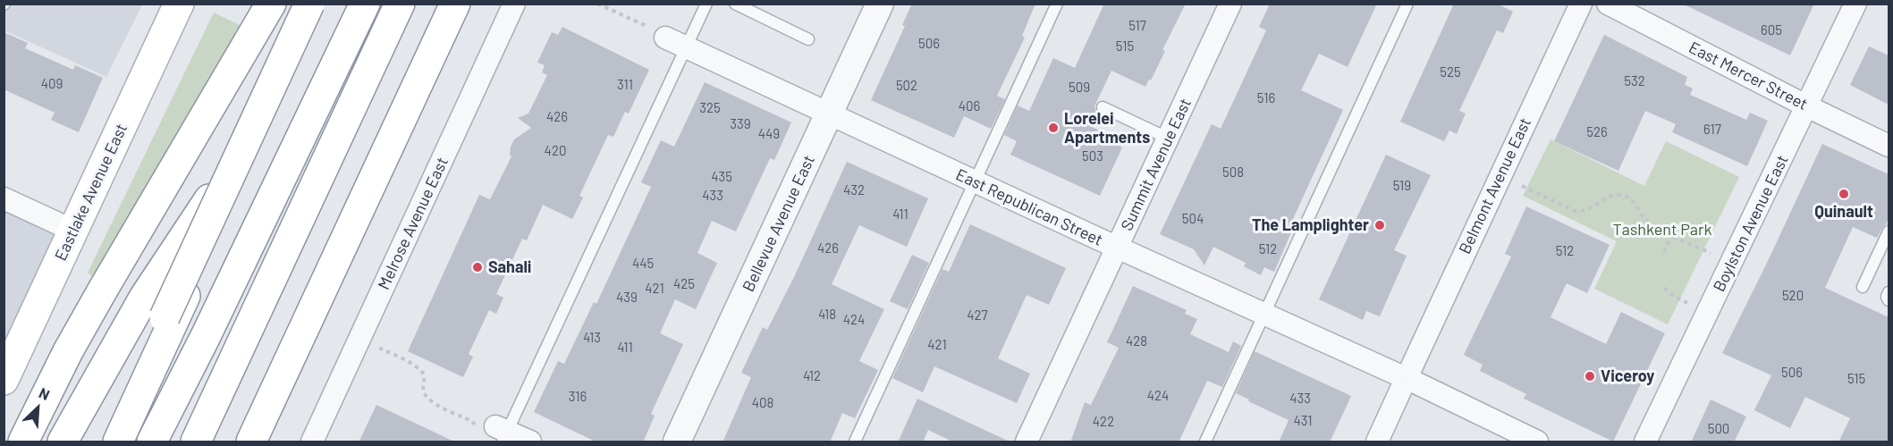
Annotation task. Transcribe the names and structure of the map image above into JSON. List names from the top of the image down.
{
  "streets": {
    "main road": ["Eastlake Avenue East"],
    "street": [
      "East Mercer Street",
      "Summit Avenue East",
      "Belmont Avenue East",
      "East Republican Street",
      "Melrose Avenue East",
      "Bellevue Avenue East",
      "Boylston Avenue East"
    ]
  },
  "crossings": [
    ["East Mercer Street", "Boylston Avenue East"],
    ["Summit Avenue East", "East Republican Street"],
    ["Belmont Avenue East", "East Republican Street"],
    ["East Republican Street", "Bellevue Avenue East"]
  ],
  "parks": ["Tashkent Park"],
  "places": [
    "Lorelei Apartments",
    "Quinault",
    "The Lamplighter",
    "Sahali",
    "Viceroy"
  ],
  "house_numbers": [
    "517",
    "605",
    "506",
    "515",
    "525",
    "532",
    "409",
    "311",
    "502",
    "509",
    "516",
    "406",
    "325",
    "426",
    "339",
    "617",
    "526",
    "449",
    "420",
    "503",
    "508",
    "435",
    "519",
    "432",
    "433",
    "411",
    "504",
    "426",
    "512",
    "512",
    "445",
    "425",
    "421",
    "520",
    "439",
    "418",
    "427",
    "424",
    "413",
    "428",
    "421",
    "411",
    "506",
    "412",
    "515",
    "424",
    "316",
    "433",
    "408",
    "431",
    "422",
    "500"
  ],
  "north": "top right"
}
